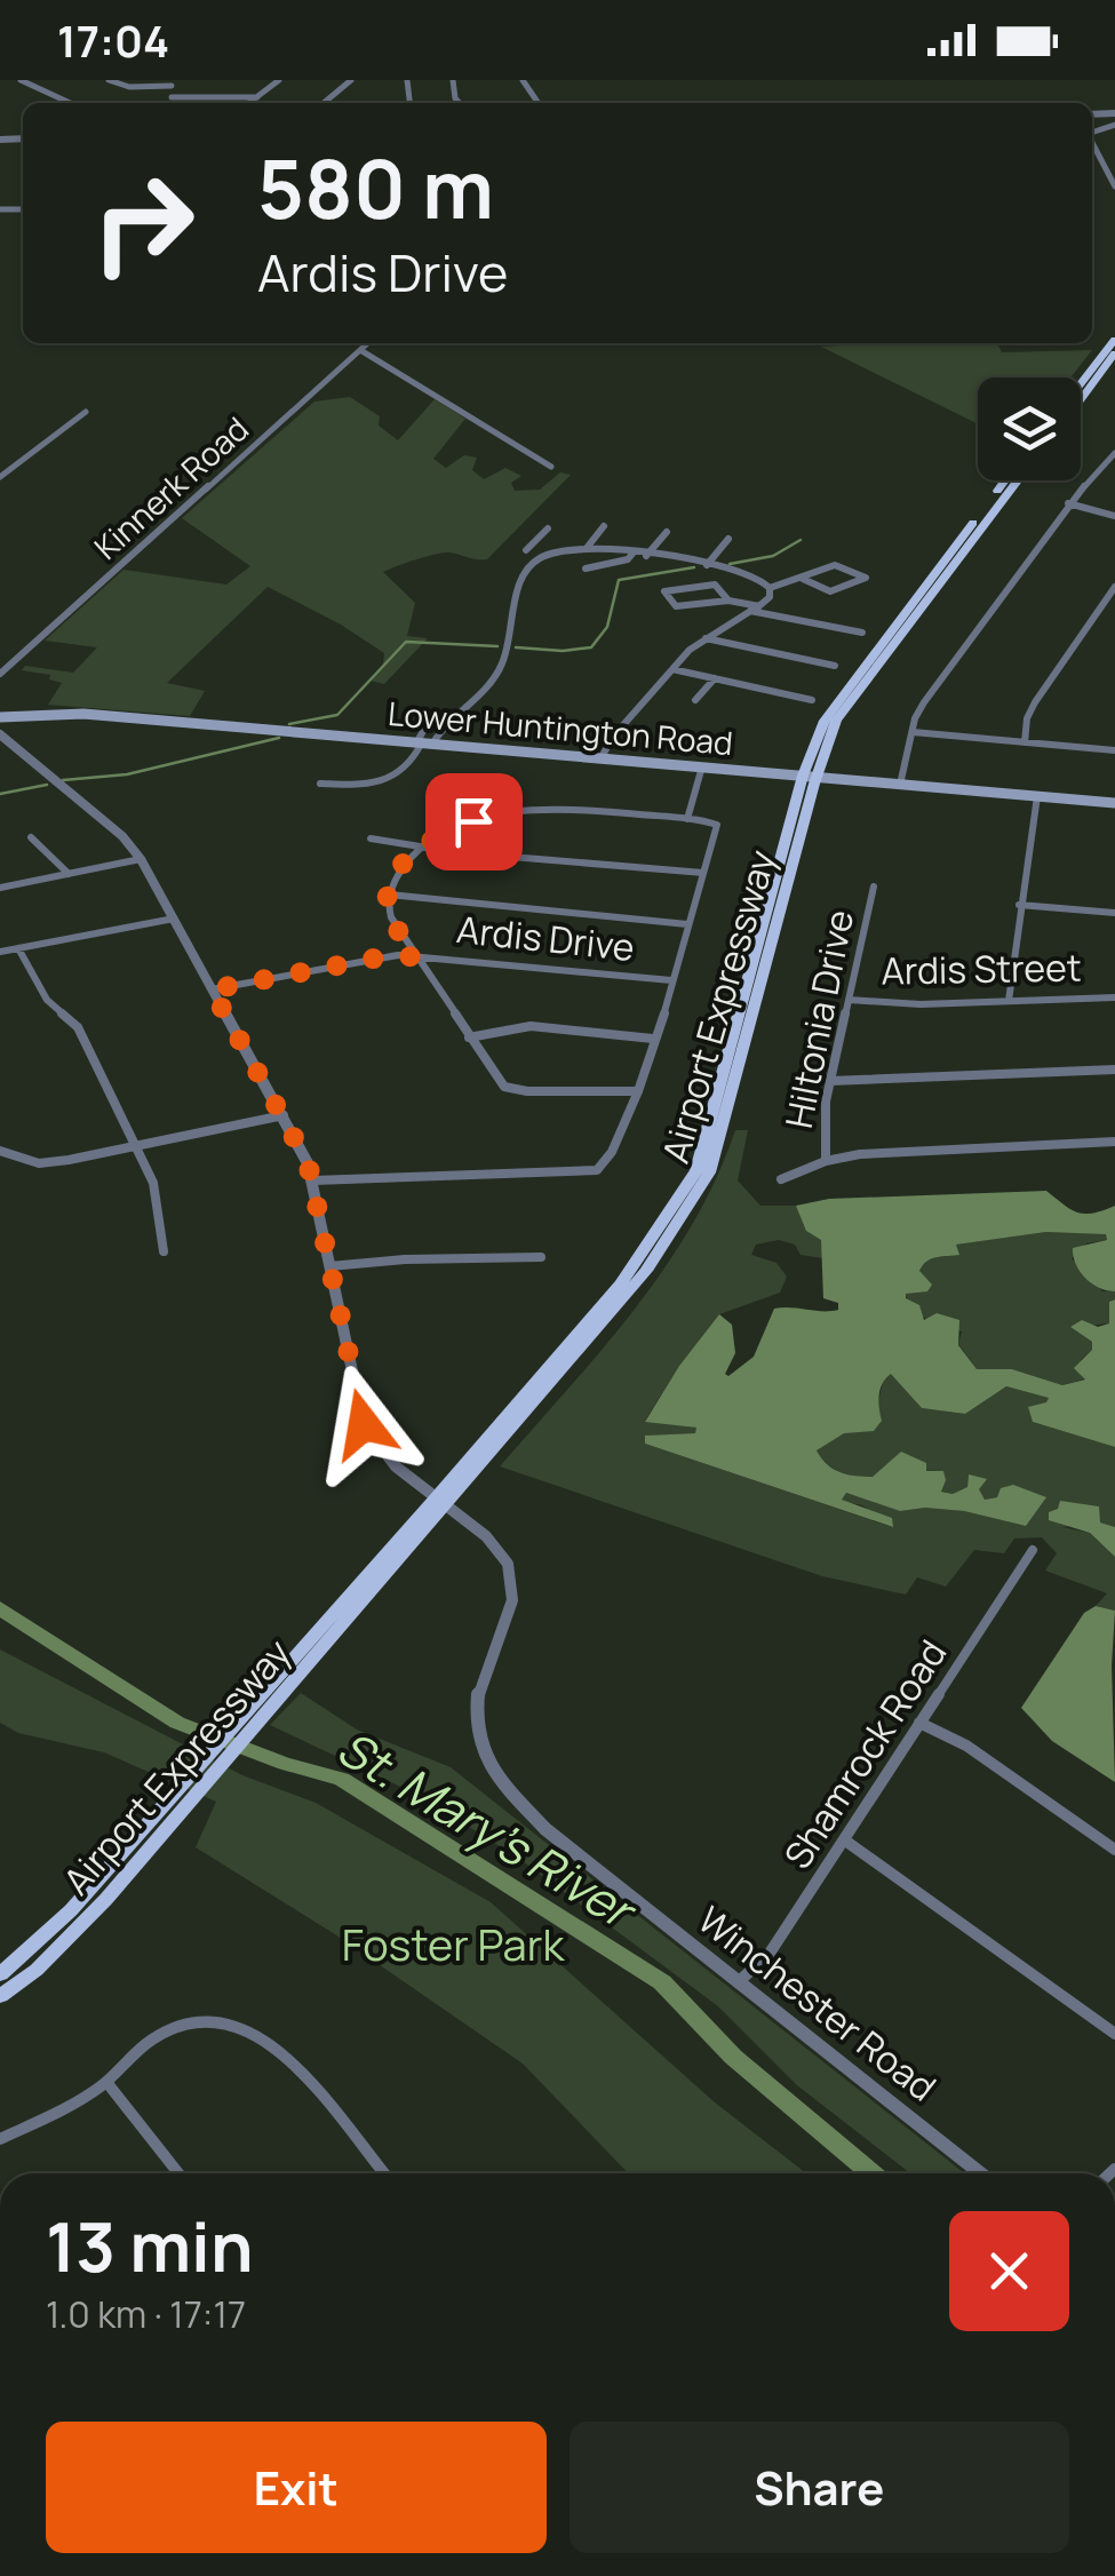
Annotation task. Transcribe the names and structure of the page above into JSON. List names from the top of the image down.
{
  "streets": {
    "main road": ["Lower Huntington Road", "Airport Expressway"],
    "street": [
      "Kinnerk Road",
      "Ardis Drive",
      "Ardis Street",
      "Hiltonia Drive",
      "Shamrock Road",
      "Winchester Road"
    ]
  },
  "crossings": [
    ["Lower Huntington Road", "Airport Expressway"],
    ["Ardis Drive", "Winchester Road"],
    ["Ardis Street", "Hiltonia Drive"],
    ["Airport Expressway", "Winchester Road"],
    ["Shamrock Road", "Winchester Road"]
  ],
  "water": ["St. Mary's River"],
  "parks": ["Foster Park"],
  "page": {
    "status": "17:04",
    "turn": ["580 m", "Ardis Drive"],
    "heading": ["13 min", "1.0 km · 17:17"],
    "buttons": ["Exit", "Share"]
  }
}
